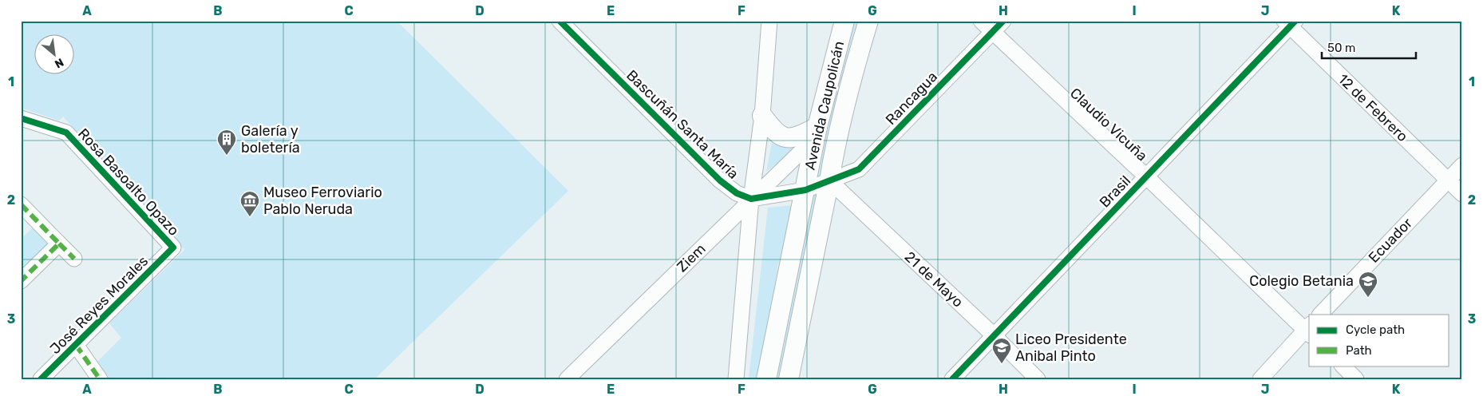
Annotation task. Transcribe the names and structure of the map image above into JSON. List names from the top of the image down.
{
  "streets": {
    "main road": ["Avenida Caupolicán"],
    "street": [
      "Rancagua",
      "12 de Febrero",
      "Bascuñán Santa María",
      "Claudio Vicuña",
      "Rosa Basoalto Opazo",
      "Brasil",
      "Ecuador",
      "Ziem",
      "21 de Mayo",
      "José Reyes Morales"
    ]
  },
  "crossings": [
    ["Rancagua", "Avenida Caupolicán"],
    ["Rancagua", "Claudio Vicuña"],
    ["Rancagua", "21 de Mayo"],
    ["Avenida Caupolicán", "Ziem"],
    ["Avenida Caupolicán", "21 de Mayo"],
    ["12 de Febrero", "Brasil"],
    ["12 de Febrero", "Ecuador"],
    ["Bascuñán Santa María", "Ziem"],
    ["Claudio Vicuña", "Brasil"],
    ["Rosa Basoalto Opazo", "José Reyes Morales"],
    ["Brasil", "21 de Mayo"]
  ],
  "places": {
    "building": ["Galería y boletería"],
    "museum": ["Museo Ferroviario Pablo Neruda"],
    "school or university": ["Colegio Betania", "Liceo Presidente Anibal Pinto"]
  },
  "legend": ["Cycle path", "Path"],
  "scale_bar": "50 m",
  "north": "bottom right",
  "grid": {
    "columns": [
      "A",
      "B",
      "C",
      "D",
      "E",
      "F",
      "G",
      "H",
      "I",
      "J",
      "K"
    ],
    "rows": ["1", "2", "3"]
  }
}
